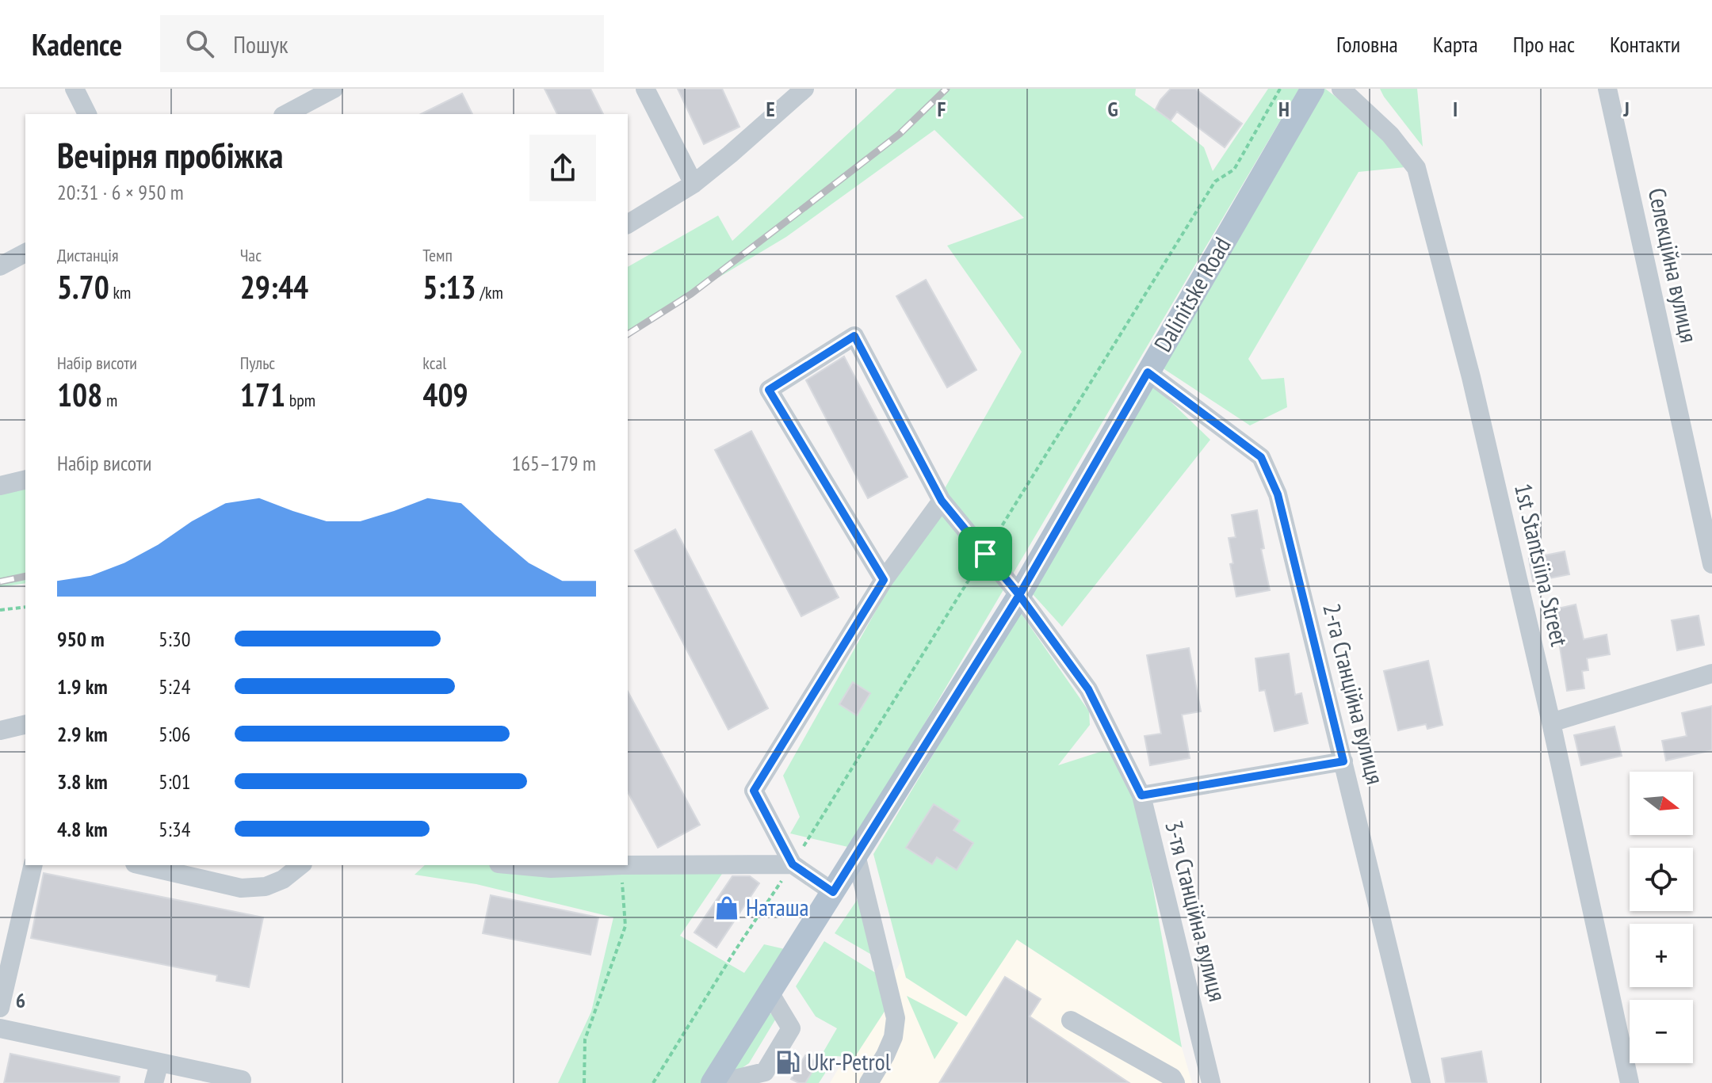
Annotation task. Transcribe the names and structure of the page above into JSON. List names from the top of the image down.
{
  "streets": {
    "main road": ["Dalinitske Road"],
    "street": [
      "Селекційна вулиця",
      "1st Stantsiina Street",
      "2-га Станційна вулиця",
      "3-тя Станційна вулиця"
    ]
  },
  "crossings": [
    ["Dalinitske Road", "2-га Станційна вулиця"],
    ["Dalinitske Road", "3-тя Станційна вулиця"]
  ],
  "places": {
    "shop": ["Наташа"],
    "fuel station": ["Ukr-Petrol"]
  },
  "north": "right",
  "page": {
    "header": "Kadence",
    "search": "Пошук",
    "nav": [
      "Головна",
      "Карта",
      "Про нас",
      "Контакти"
    ],
    "heading": ["Вечірня пробіжка", "20:31 · 6 × 950 m"],
    "stats": [
      ["Дистанція", "5.70 km"],
      ["Час", "29:44"],
      ["Темп", "5:13 /km"],
      ["Набір висоти", "108 m"],
      ["Пульс", "171 bpm"],
      ["kcal", "409"]
    ],
    "chart": ["Набір висоти", "165–179 m"],
    "list": [
      {
        "name": "950 m",
        "note": "5:30"
      },
      {
        "name": "1.9 km",
        "note": "5:24"
      },
      {
        "name": "2.9 km",
        "note": "5:06"
      },
      {
        "name": "3.8 km",
        "note": "5:01"
      },
      {
        "name": "4.8 km",
        "note": "5:34"
      }
    ],
    "map_buttons": ["+", "−"]
  },
  "grid": {
    "columns": [
      "E",
      "F",
      "G",
      "H",
      "I",
      "J"
    ],
    "rows": ["6"]
  }
}
